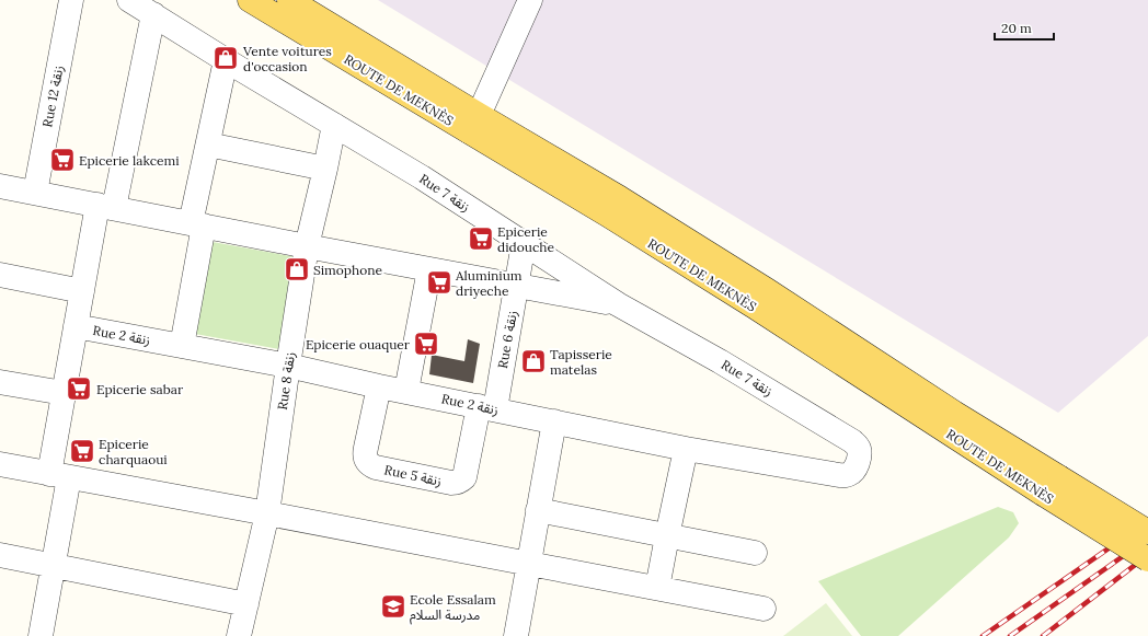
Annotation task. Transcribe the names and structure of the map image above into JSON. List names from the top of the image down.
{
  "streets": {
    "main road": ["ROUTE DE MEKNÈS"],
    "street": [
      "Rue 12 زنقة",
      "Rue 7 زنقة",
      "Rue 2 زنقة",
      "Rue 6 زنقة",
      "Rue 8 زنقة",
      "Rue 5 زنقة"
    ]
  },
  "crossings": [
    ["Rue 7 زنقة", "Rue 2 زنقة"],
    ["Rue 7 زنقة", "Rue 6 زنقة"],
    ["Rue 7 زنقة", "Rue 8 زنقة"],
    ["Rue 2 زنقة", "Rue 6 زنقة"],
    ["Rue 2 زنقة", "Rue 8 زنقة"],
    ["Rue 2 زنقة", "Rue 5 زنقة"],
    ["Rue 6 زنقة", "Rue 5 زنقة"]
  ],
  "places": {
    "shop": ["Vente voitures d'occasion", "Simophone", "Tapisserie matelas"],
    "supermarket": [
      "Epicerie lakcemi",
      "Epicerie didouche",
      "Aluminium driyeche",
      "Epicerie ouaquer",
      "Epicerie sabar",
      "Epicerie charquaoui"
    ],
    "school or university": ["Ecole Essalam مدرسة السلام"]
  },
  "scale_bar": "20 m"
}
